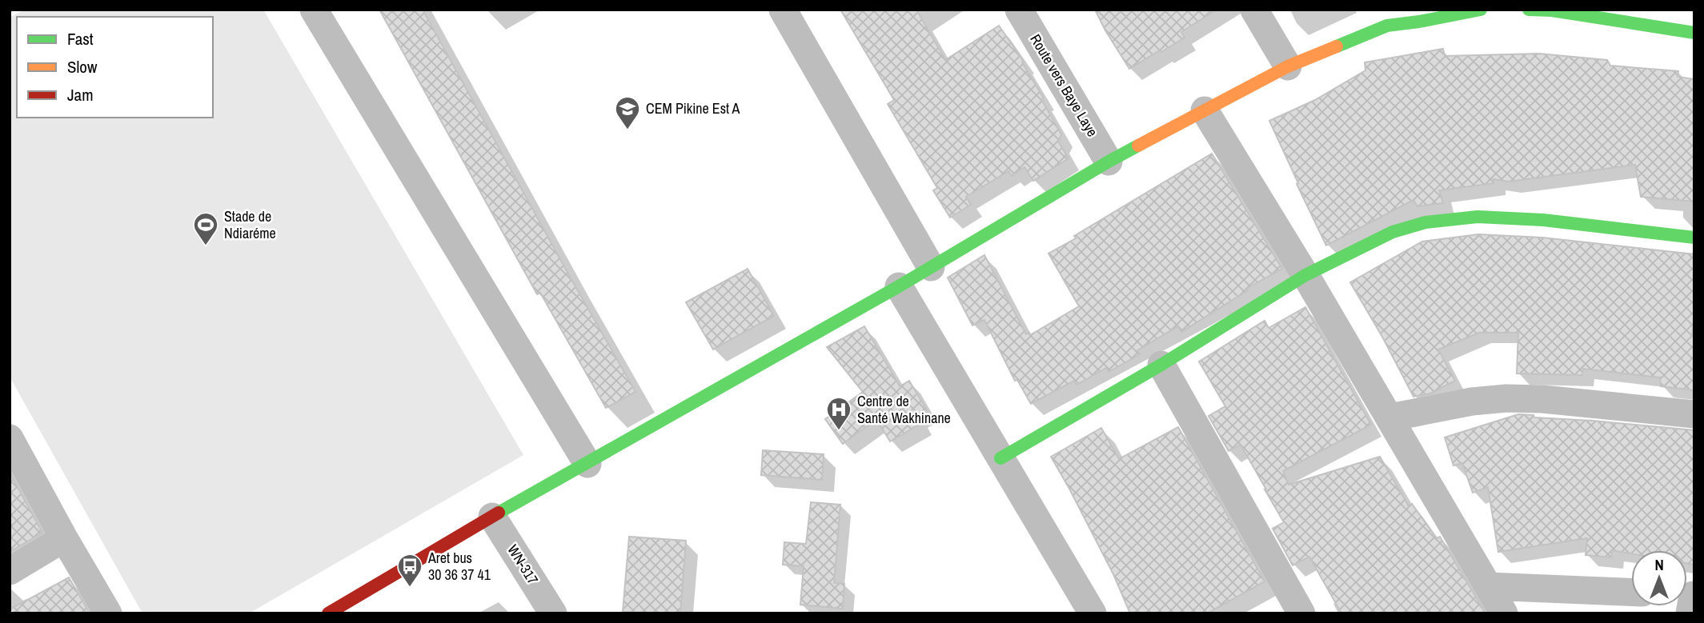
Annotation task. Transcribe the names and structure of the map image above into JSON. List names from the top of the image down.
{
  "streets": {
    "street": ["Route vers Baye Laye", "WN-317"]
  },
  "places": {
    "school or university": ["CEM Pikine Est A"],
    "sports": ["Stade de Ndiaréme"],
    "hospital": ["Centre de Santé Wakhinane"],
    "bus stop": ["Aret bus 30 36 37 41"]
  },
  "legend": ["Fast", "Slow", "Jam"],
  "north": "top"
}
